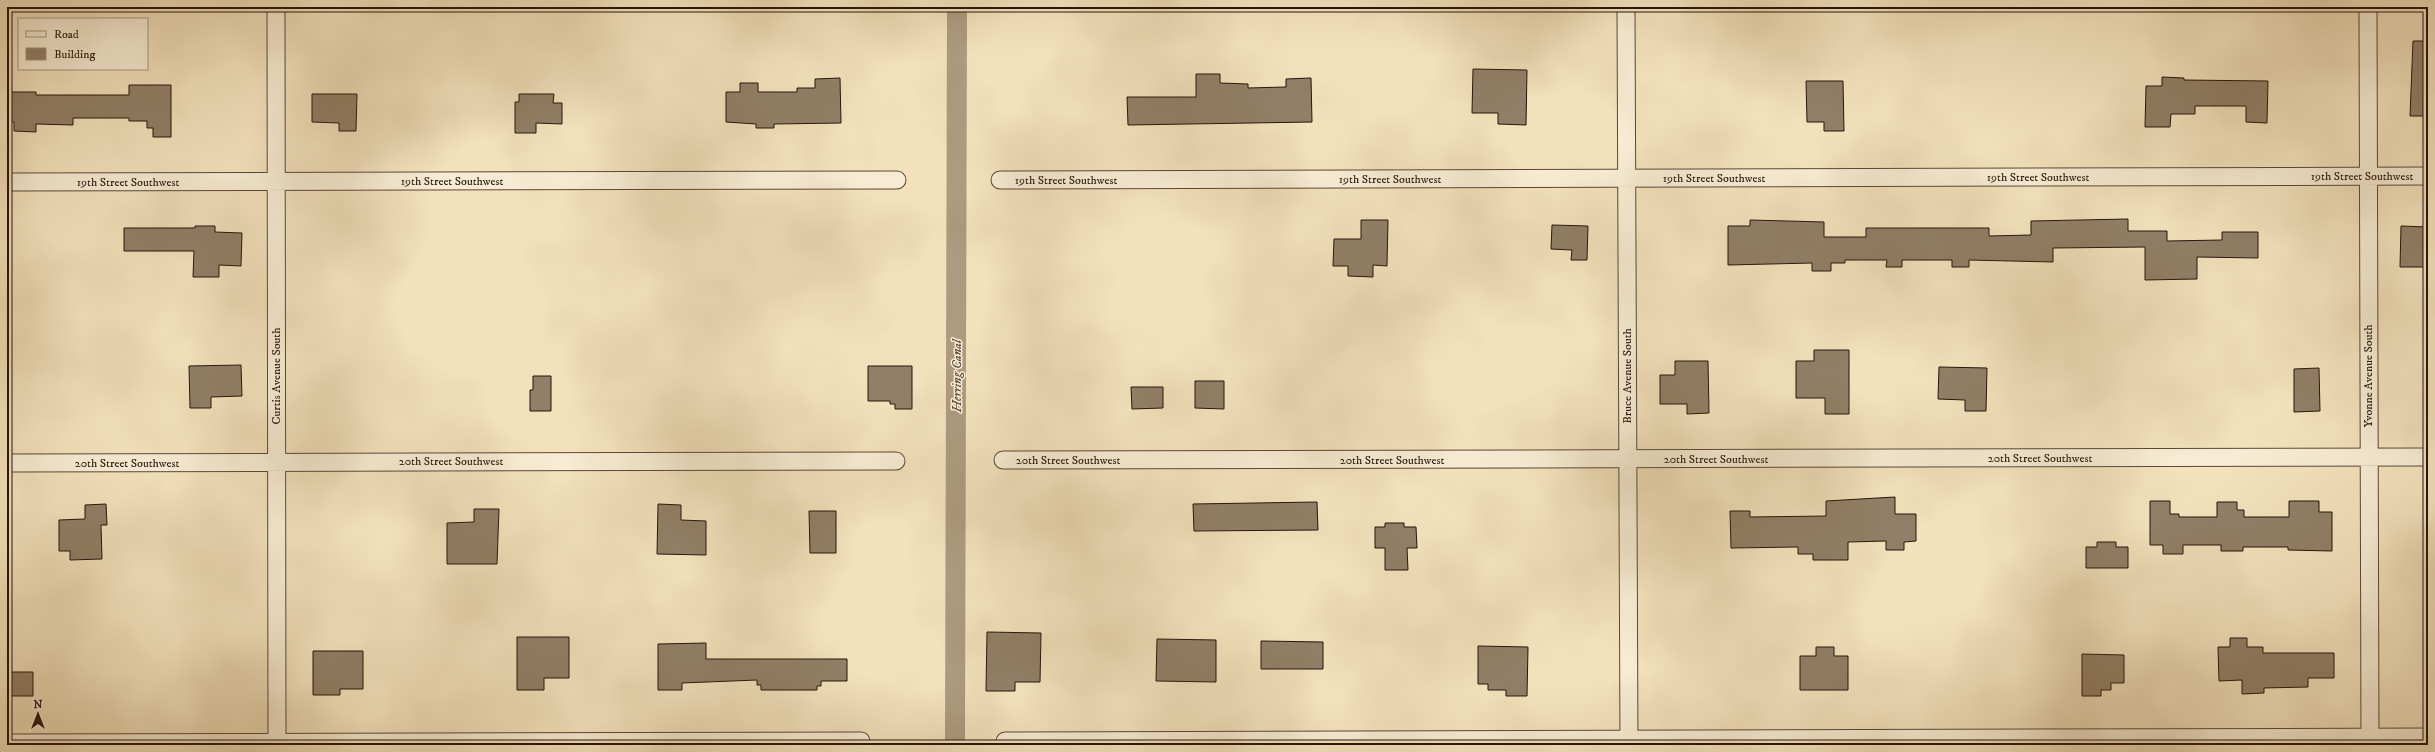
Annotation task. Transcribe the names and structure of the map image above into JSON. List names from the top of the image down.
{
  "streets": {
    "street": [
      "19th Street Southwest",
      "Curtis Avenue South",
      "Bruce Avenue South",
      "Yvonne Avenue South",
      "20th Street Southwest"
    ]
  },
  "crossings": [
    ["19th Street Southwest", "Curtis Avenue South"],
    ["19th Street Southwest", "Bruce Avenue South"],
    ["19th Street Southwest", "Yvonne Avenue South"],
    ["Curtis Avenue South", "20th Street Southwest"],
    ["Bruce Avenue South", "20th Street Southwest"],
    ["Yvonne Avenue South", "20th Street Southwest"]
  ],
  "water": ["Herring Canal"],
  "legend": ["Road", "Building"],
  "north": "top"
}
